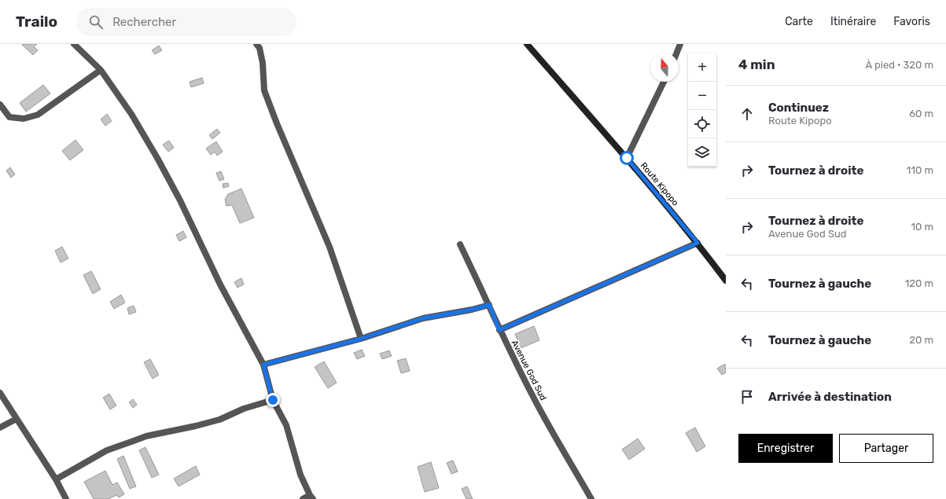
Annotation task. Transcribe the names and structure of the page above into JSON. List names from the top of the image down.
{
  "streets": {
    "main road": ["Route Kipopo"],
    "street": ["Avenue God Sud"]
  },
  "north": "top",
  "page": {
    "header": "Trailo",
    "search": "Rechercher",
    "nav": ["Carte", "Itinéraire", "Favoris"],
    "heading": ["4 min", "À pied · 320 m"],
    "map_buttons": ["+", "−"],
    "list": [
      ["Continuez", "Route Kipopo", "60 m"],
      ["Tournez à droite", "110 m"],
      ["Tournez à droite", "Avenue God Sud", "10 m"],
      ["Tournez à gauche", "120 m"],
      ["Tournez à gauche", "20 m"],
      "Arrivée à destination"
    ],
    "buttons": ["Enregistrer", "Partager"]
  }
}
